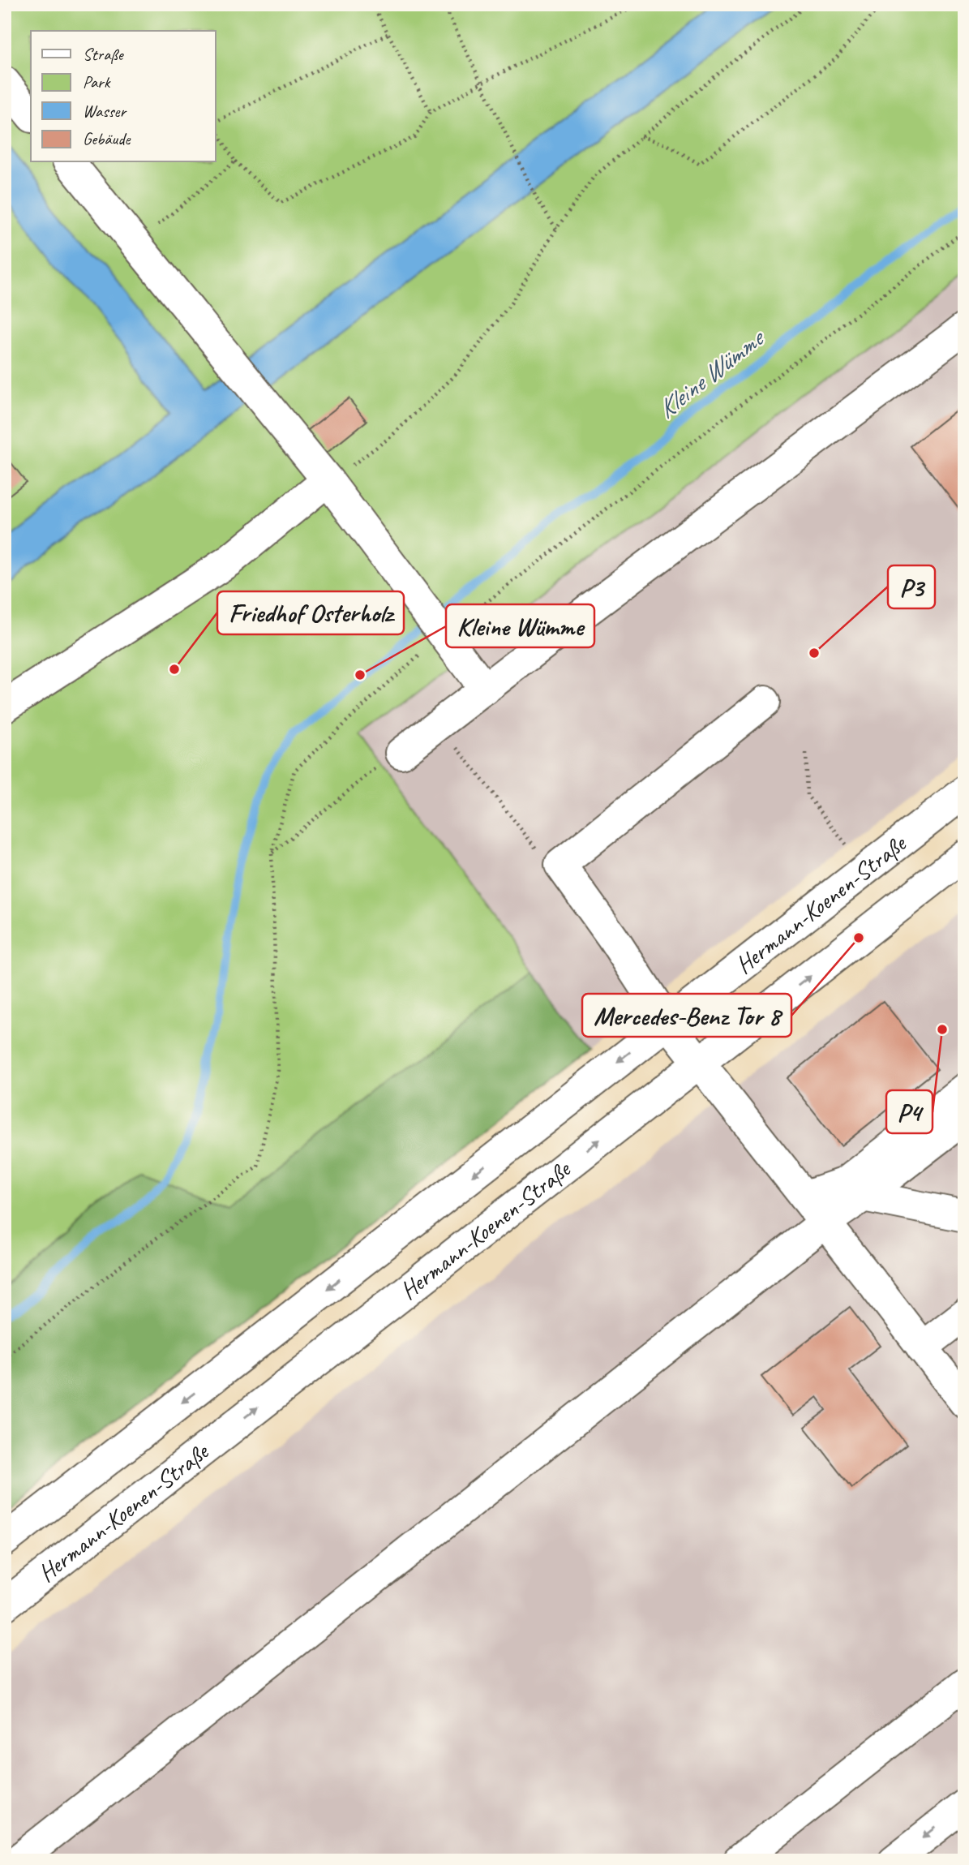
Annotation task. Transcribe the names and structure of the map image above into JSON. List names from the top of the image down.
{
  "streets": {
    "main road": ["Hermann-Koenen-Straße"]
  },
  "water": ["Kleine Wümme"],
  "places": [
    "P3",
    "Friedhof Osterholz",
    "Kleine Wümme",
    "Mercedes-Benz Tor 8",
    "P4"
  ],
  "legend": [
    "Straße",
    "Park",
    "Wasser",
    "Gebäude"
  ]
}
